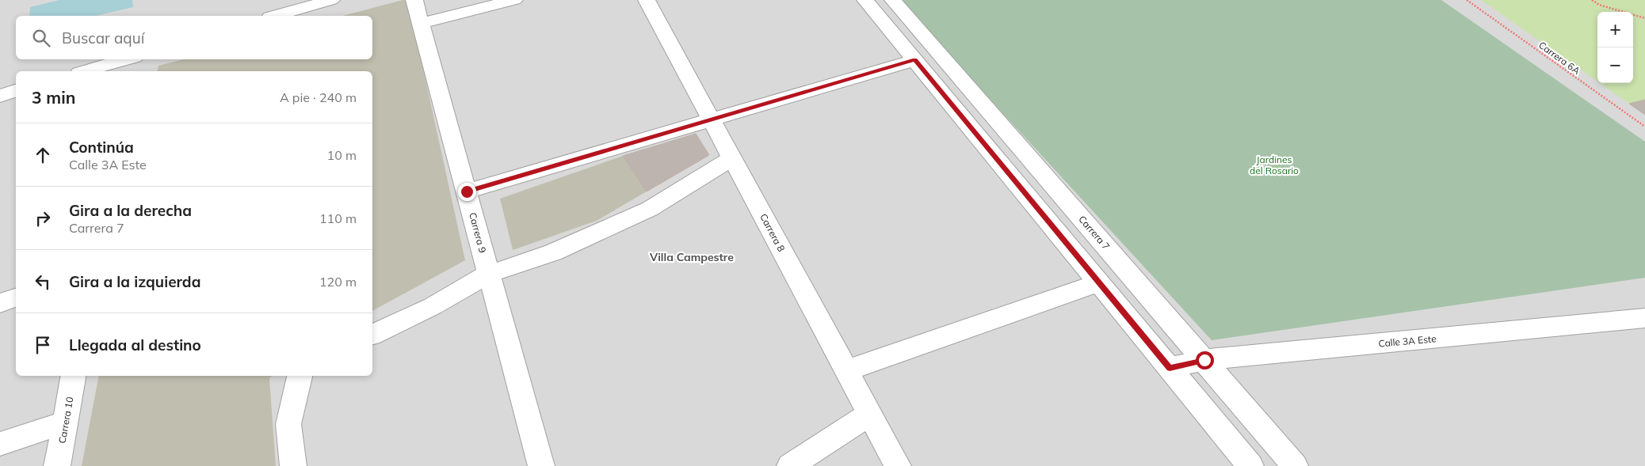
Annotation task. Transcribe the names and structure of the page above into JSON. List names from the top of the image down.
{
  "streets": {
    "street": [
      "Carrera 9",
      "Carrera 8",
      "Carrera 7",
      "Calle 3A Este",
      "Carrera 10"
    ],
    "path": ["Carrera 6A"]
  },
  "crossings": [
    ["Carrera 7", "Calle 3A Este"]
  ],
  "districts": ["Villa Campestre"],
  "parks": ["Jardines del Rosario"],
  "page": {
    "map_buttons": ["+", "−"],
    "search": "Buscar aquí",
    "heading": ["3 min", "A pie · 240 m"],
    "list": [
      ["Continúa", "Calle 3A Este", "10 m"],
      ["Gira a la derecha", "Carrera 7", "110 m"],
      ["Gira a la izquierda", "120 m"],
      "Llegada al destino"
    ]
  }
}
